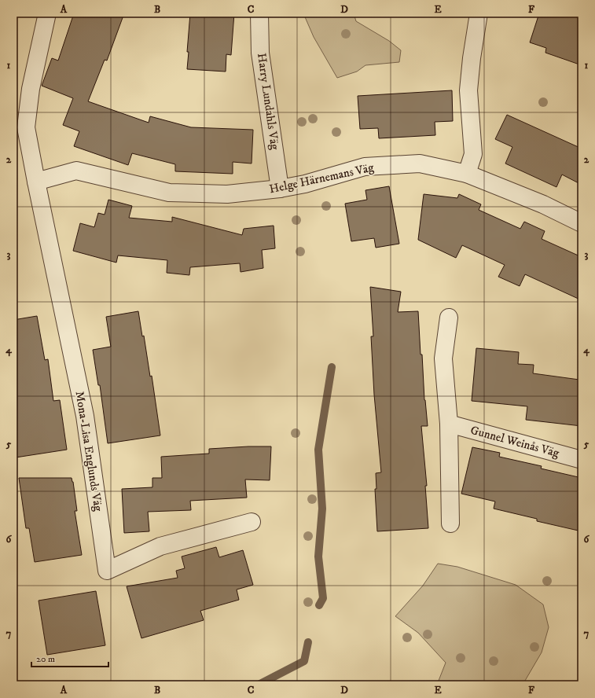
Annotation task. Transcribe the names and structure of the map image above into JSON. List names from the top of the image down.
{
  "streets": {
    "street": [
      "Harry Lundahls Väg",
      "Helge Härnemans Väg",
      "Gunnel Weinås Väg",
      "Mona-Lisa Englunds Väg"
    ]
  },
  "crossings": [
    ["Harry Lundahls Väg", "Helge Härnemans Väg"],
    ["Helge Härnemans Väg", "Mona-Lisa Englunds Väg"]
  ],
  "scale_bar": "20 m",
  "grid": {
    "columns": [
      "A",
      "B",
      "C",
      "D",
      "E",
      "F"
    ],
    "rows": [
      "1",
      "2",
      "3",
      "4",
      "5",
      "6",
      "7"
    ]
  }
}
